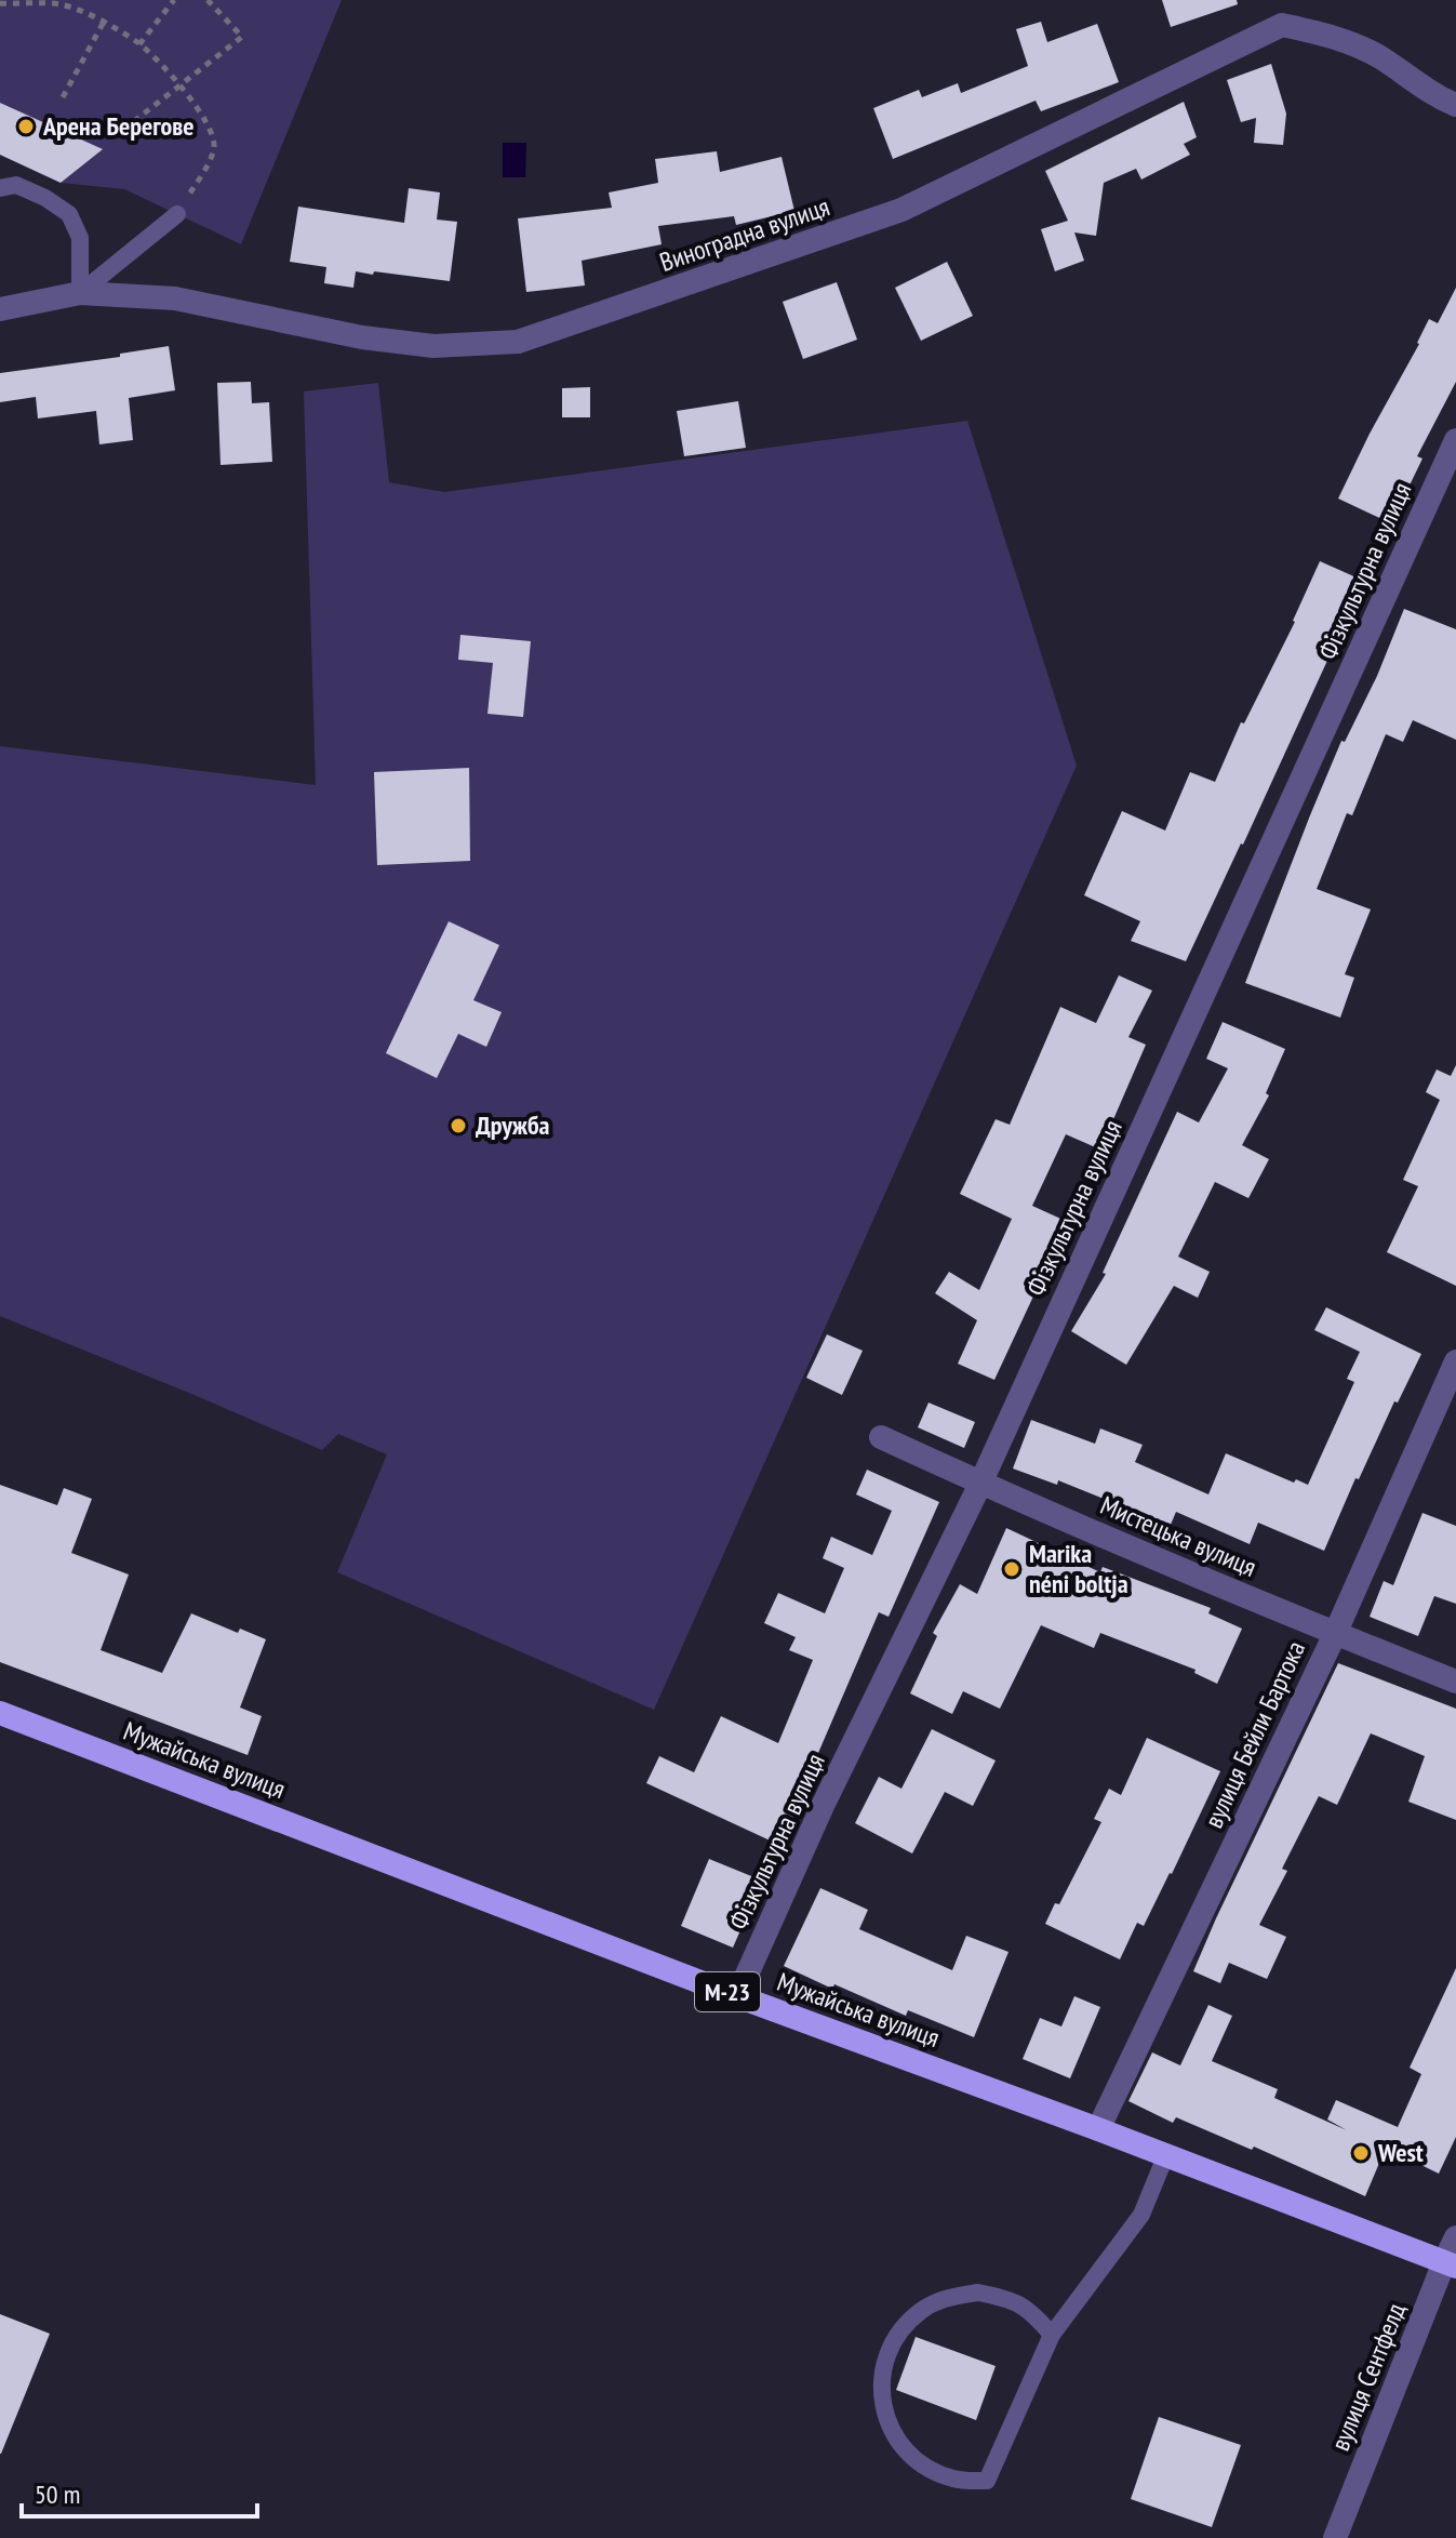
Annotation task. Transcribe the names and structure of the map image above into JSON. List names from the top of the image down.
{
  "streets": {
    "highway": ["Мужайська вулиця", "М-23"],
    "street": [
      "Виноградна вулиця",
      "Фізкультурна вулиця",
      "Мистецька вулиця",
      "вулиця Бейли Бартока",
      "вулиця Сентфелд"
    ]
  },
  "crossings": [
    ["Фізкультурна вулиця", "Мистецька вулиця"],
    ["Фізкультурна вулиця", "Мужайська вулиця"],
    ["Мистецька вулиця", "вулиця Бейли Бартока"],
    ["вулиця Бейли Бартока", "Мужайська вулиця"],
    ["Мужайська вулиця", "вулиця Сентфелд"]
  ],
  "places": [
    "Арена Берегове",
    "Дружба",
    "Marika néni boltja",
    "West"
  ],
  "scale_bar": "50 m"
}
